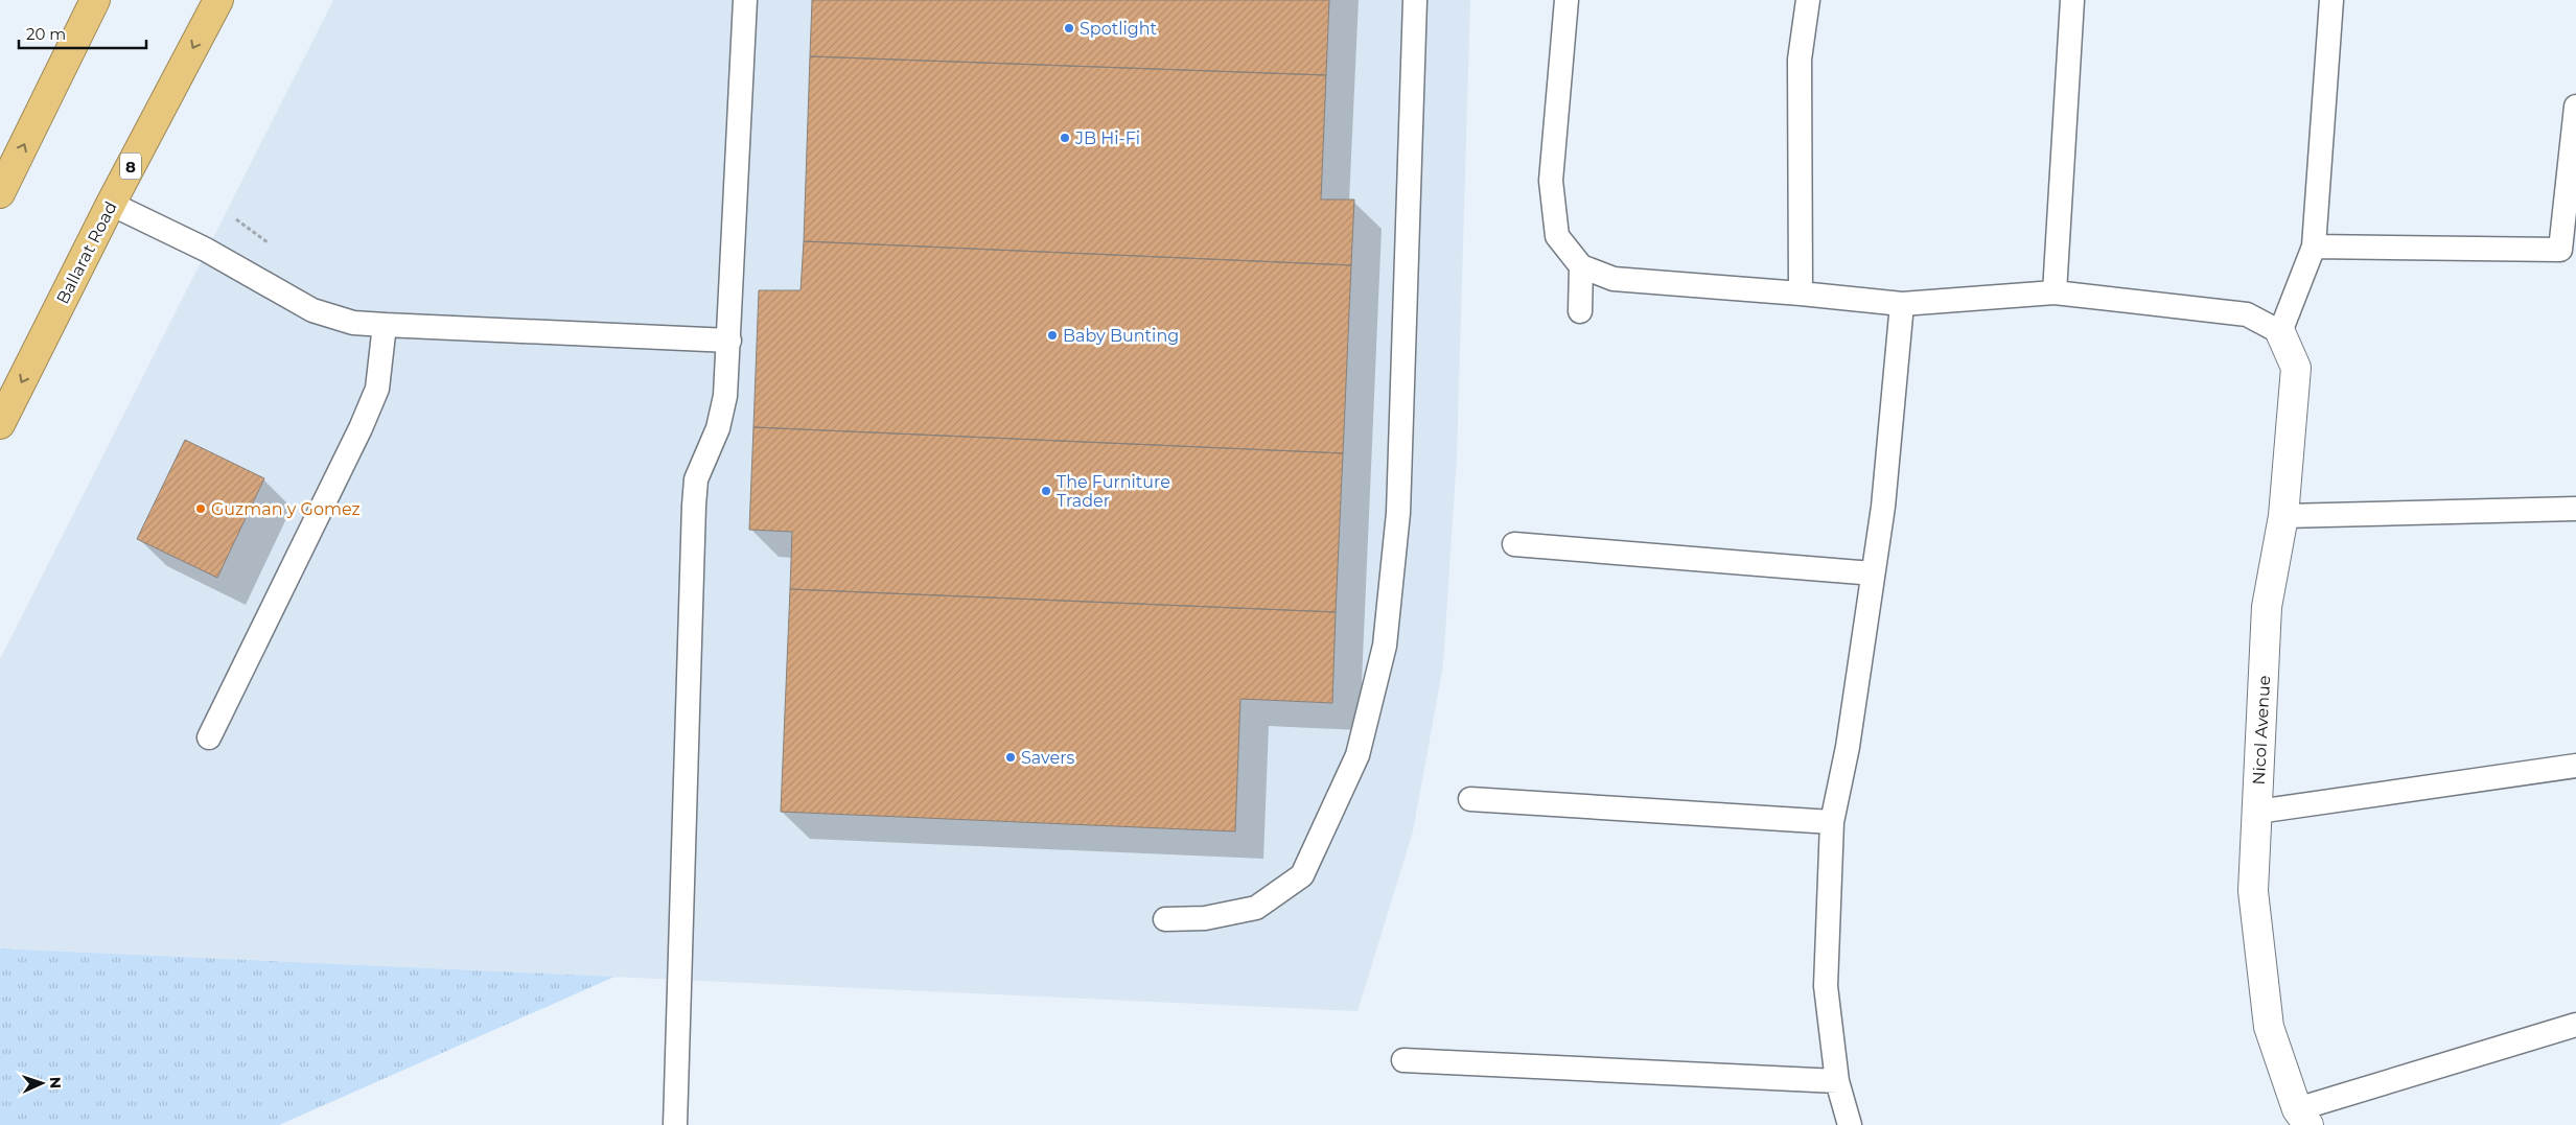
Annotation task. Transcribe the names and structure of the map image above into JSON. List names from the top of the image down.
{
  "streets": {
    "highway": ["8", "Ballarat Road"],
    "street": ["Nicol Avenue"]
  },
  "places": [
    "Spotlight",
    "JB Hi-Fi",
    "Baby Bunting",
    "The Furniture Trader",
    "Guzman y Gomez",
    "Savers"
  ],
  "scale_bar": "20 m",
  "north": "right"
}
